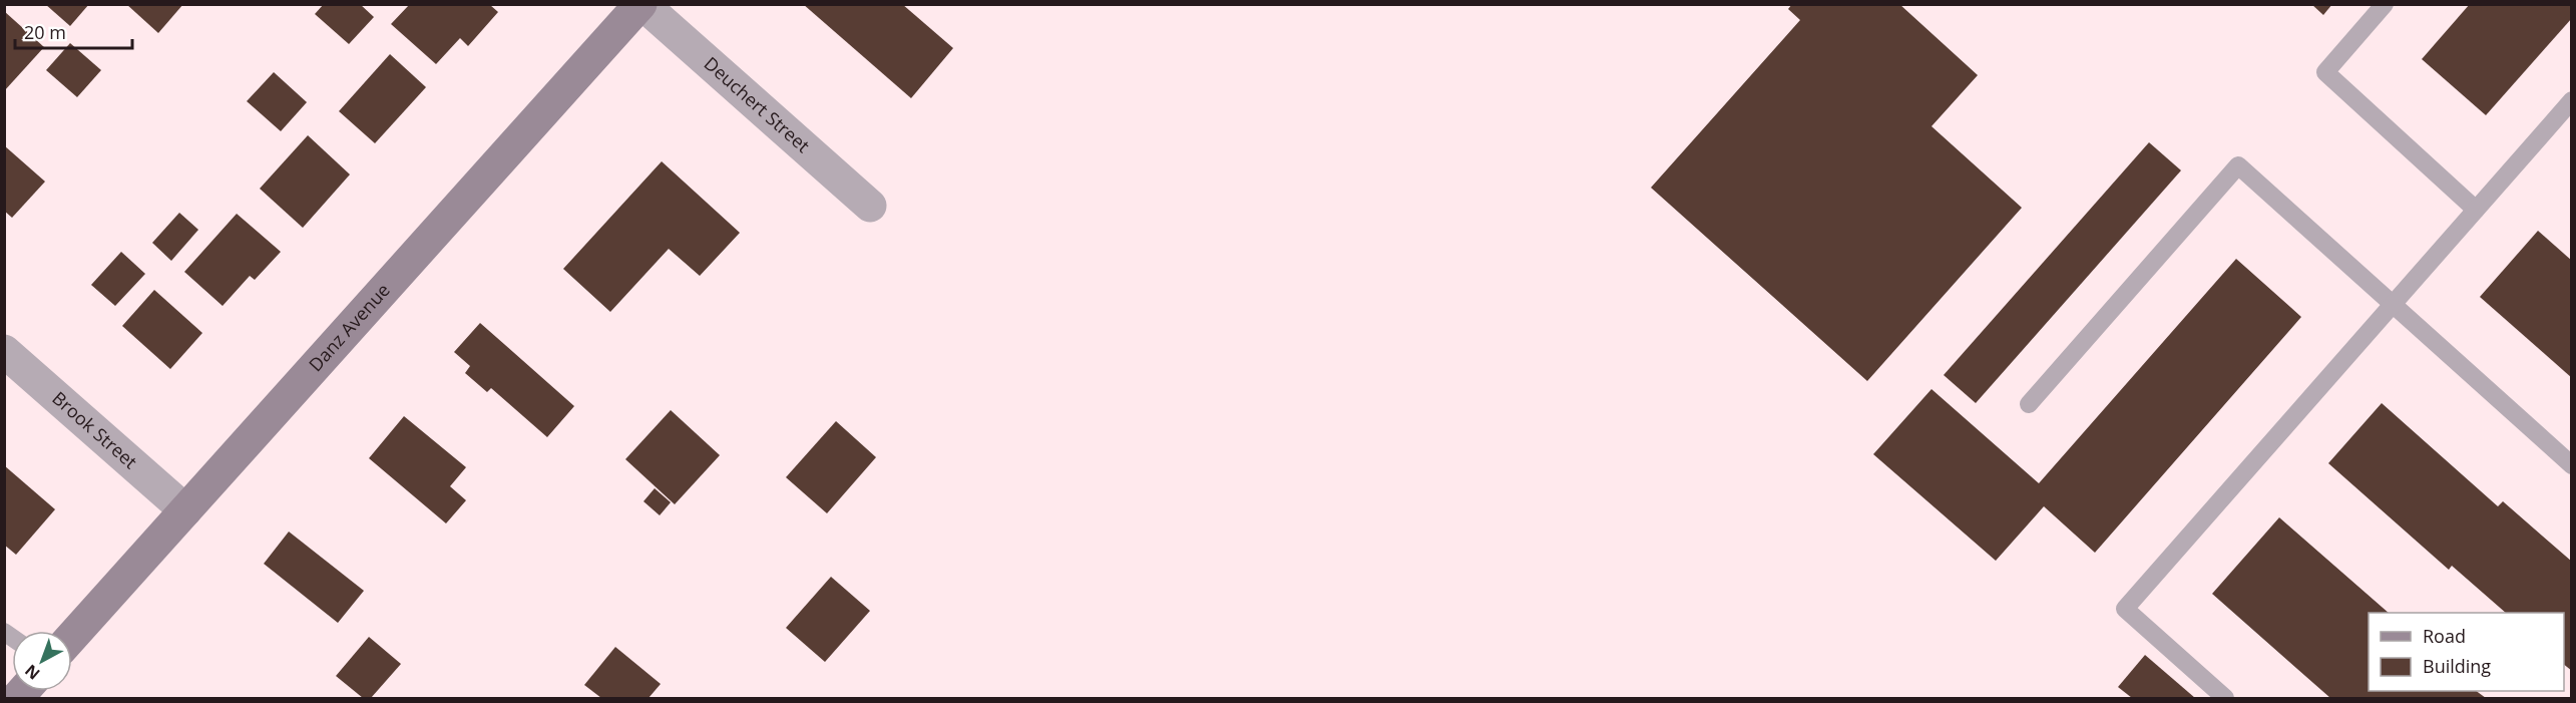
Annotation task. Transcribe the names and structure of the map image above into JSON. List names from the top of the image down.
{
  "streets": {
    "street": ["Deuchert Street", "Danz Avenue", "Brook Street"]
  },
  "crossings": [
    ["Deuchert Street", "Danz Avenue"],
    ["Danz Avenue", "Brook Street"]
  ],
  "legend": ["Road", "Building"],
  "scale_bar": "20 m",
  "north": "bottom left"
}
